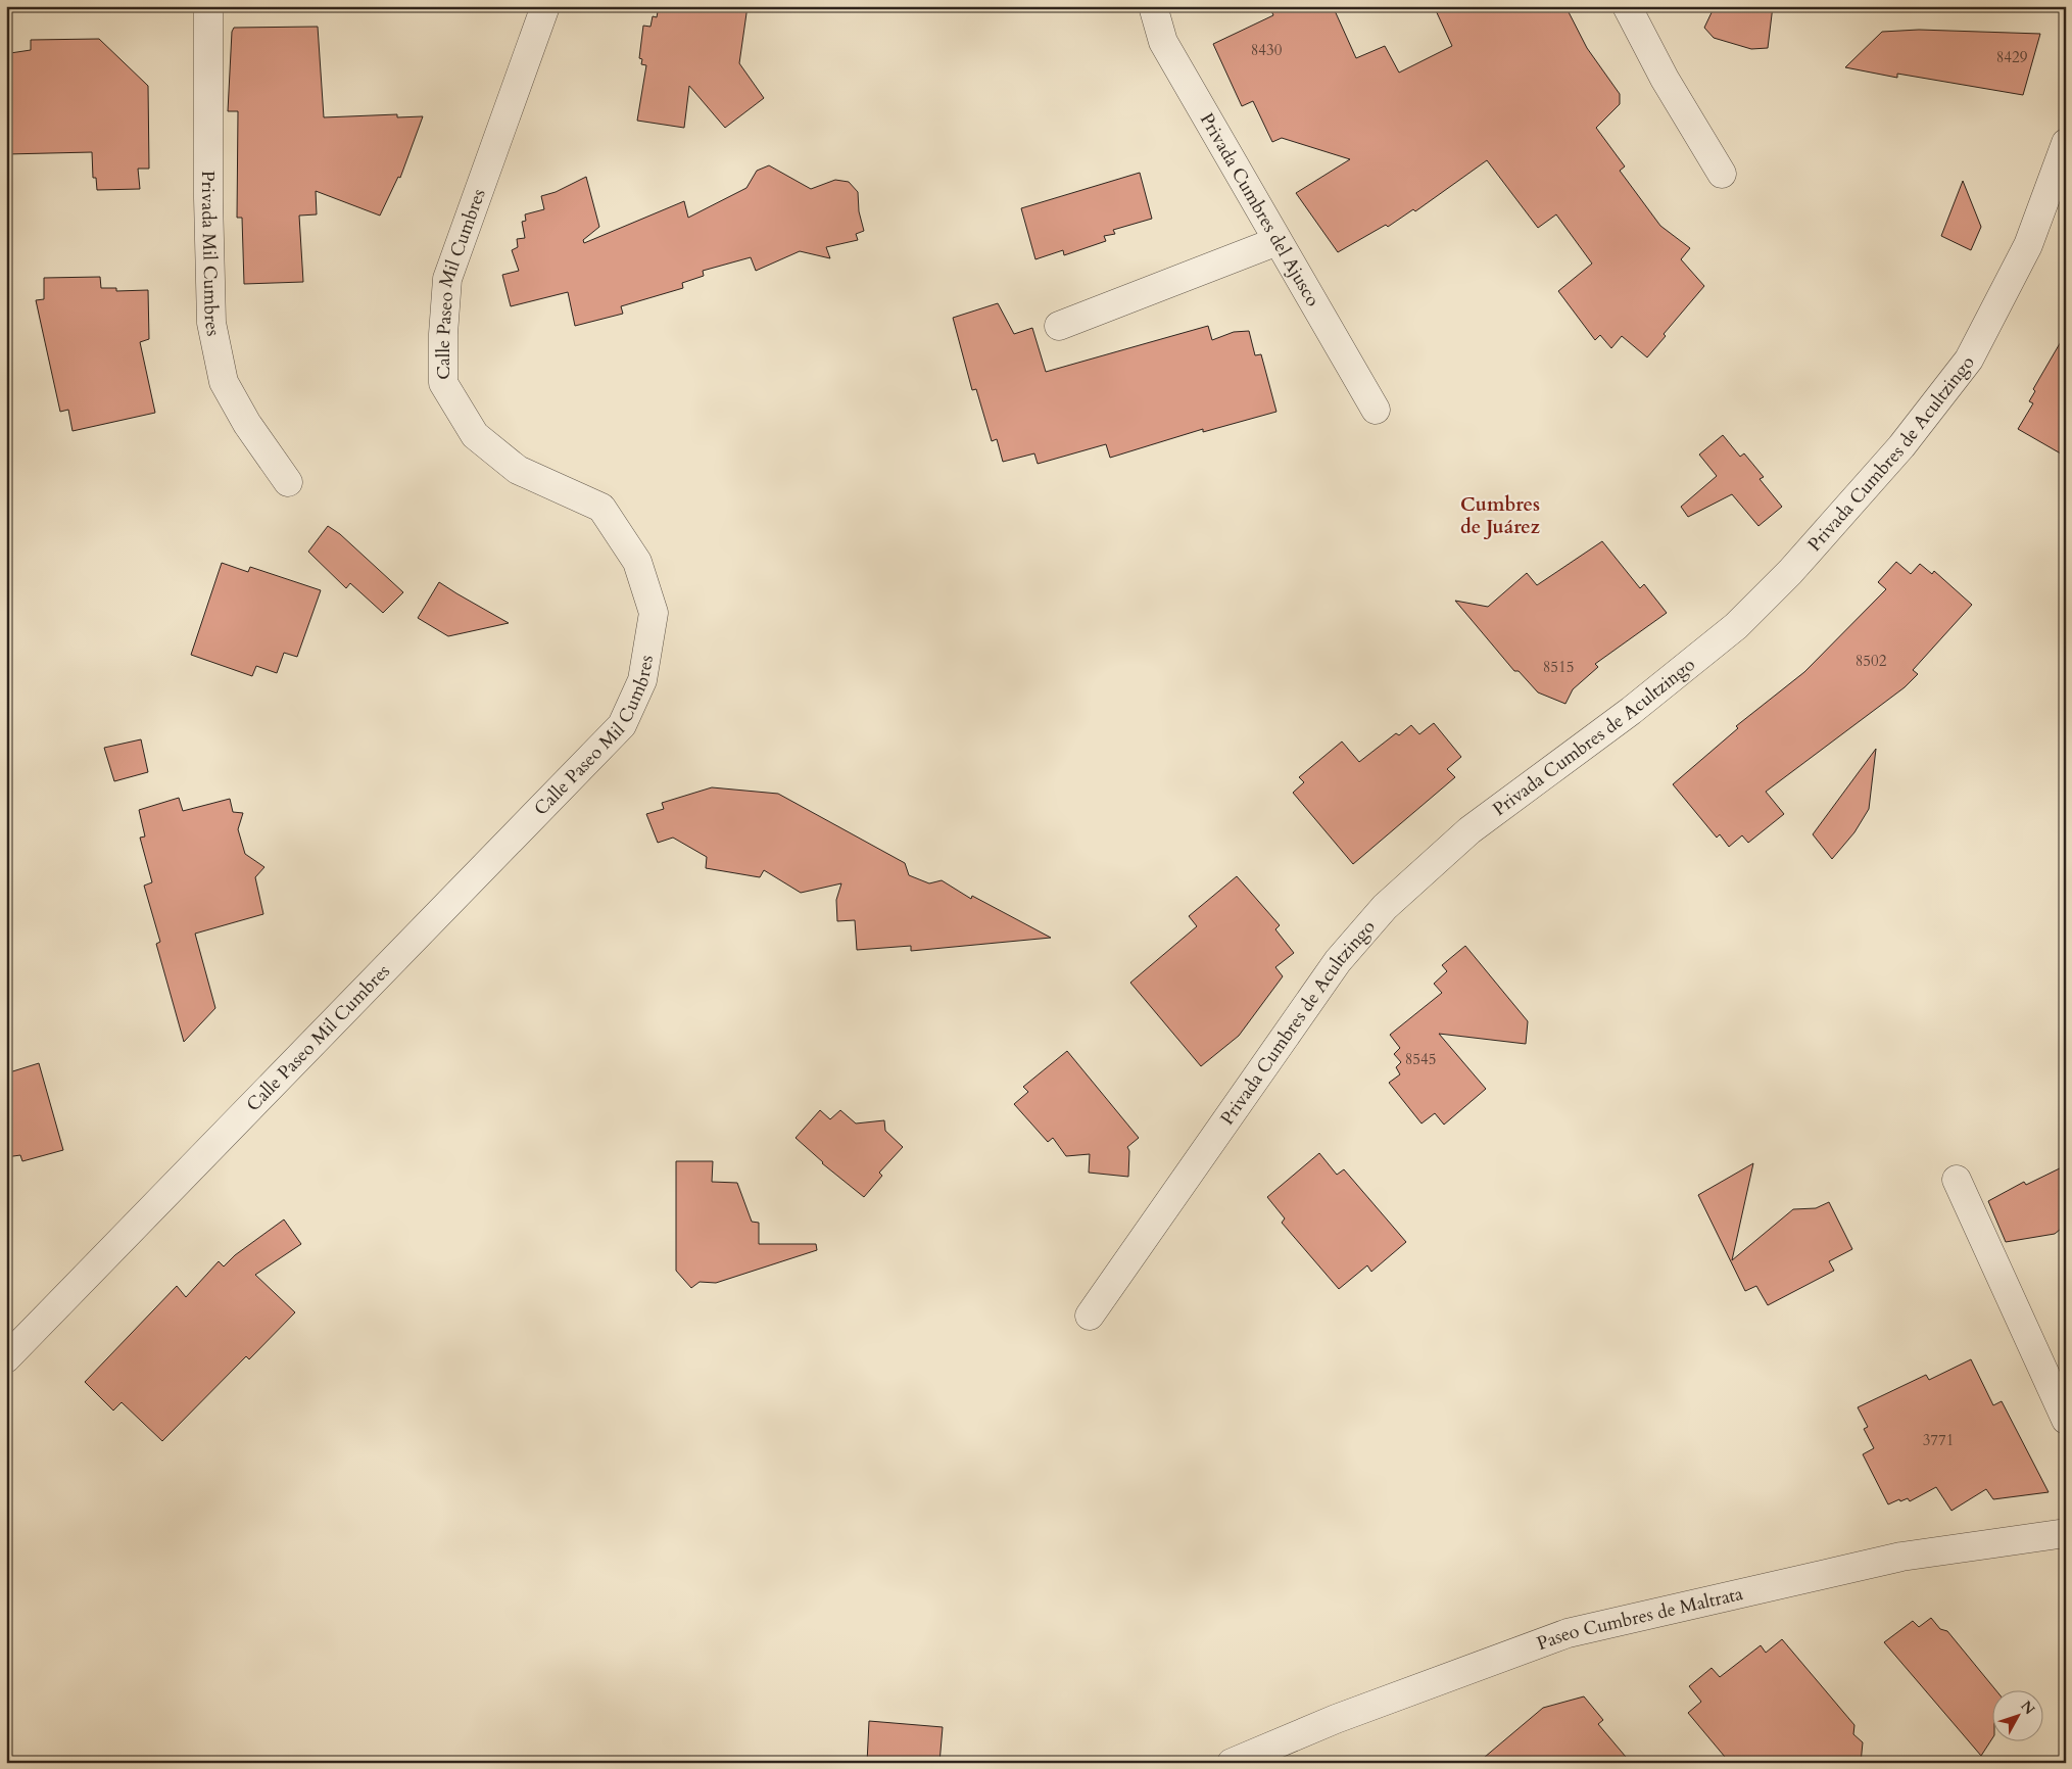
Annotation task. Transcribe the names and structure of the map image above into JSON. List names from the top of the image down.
{
  "streets": {
    "street": [
      "Privada Cumbres del Ajusco",
      "Privada Mil Cumbres",
      "Calle Paseo Mil Cumbres",
      "Privada Cumbres de Acultzingo",
      "Paseo Cumbres de Maltrata"
    ]
  },
  "districts": ["Cumbres de Juárez"],
  "house_numbers": [
    "8430",
    "8429",
    "8502",
    "8515",
    "8545",
    "3771"
  ],
  "north": "top right"
}
